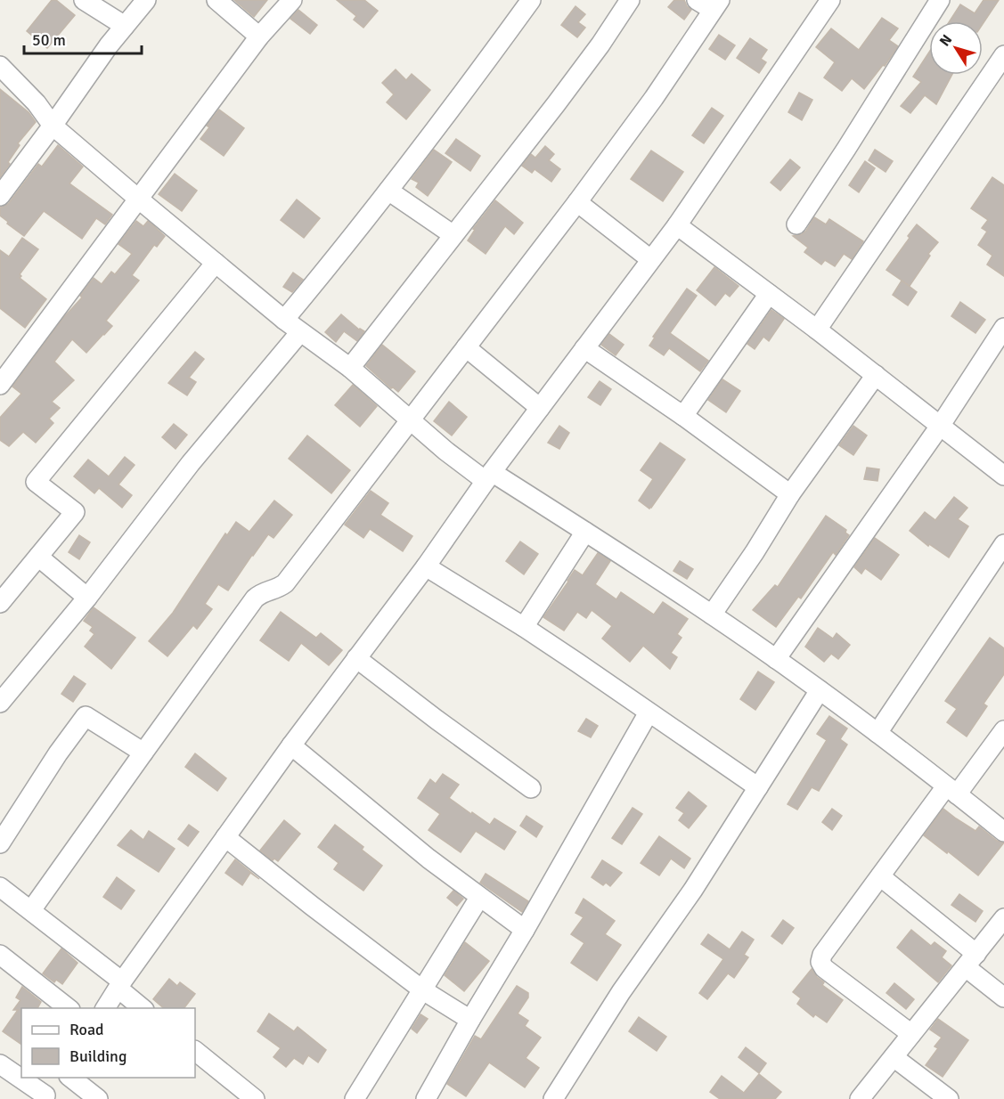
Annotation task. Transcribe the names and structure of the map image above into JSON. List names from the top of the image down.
{
  "legend": ["Road", "Building"],
  "scale_bar": "50 m",
  "north": "top left"
}
